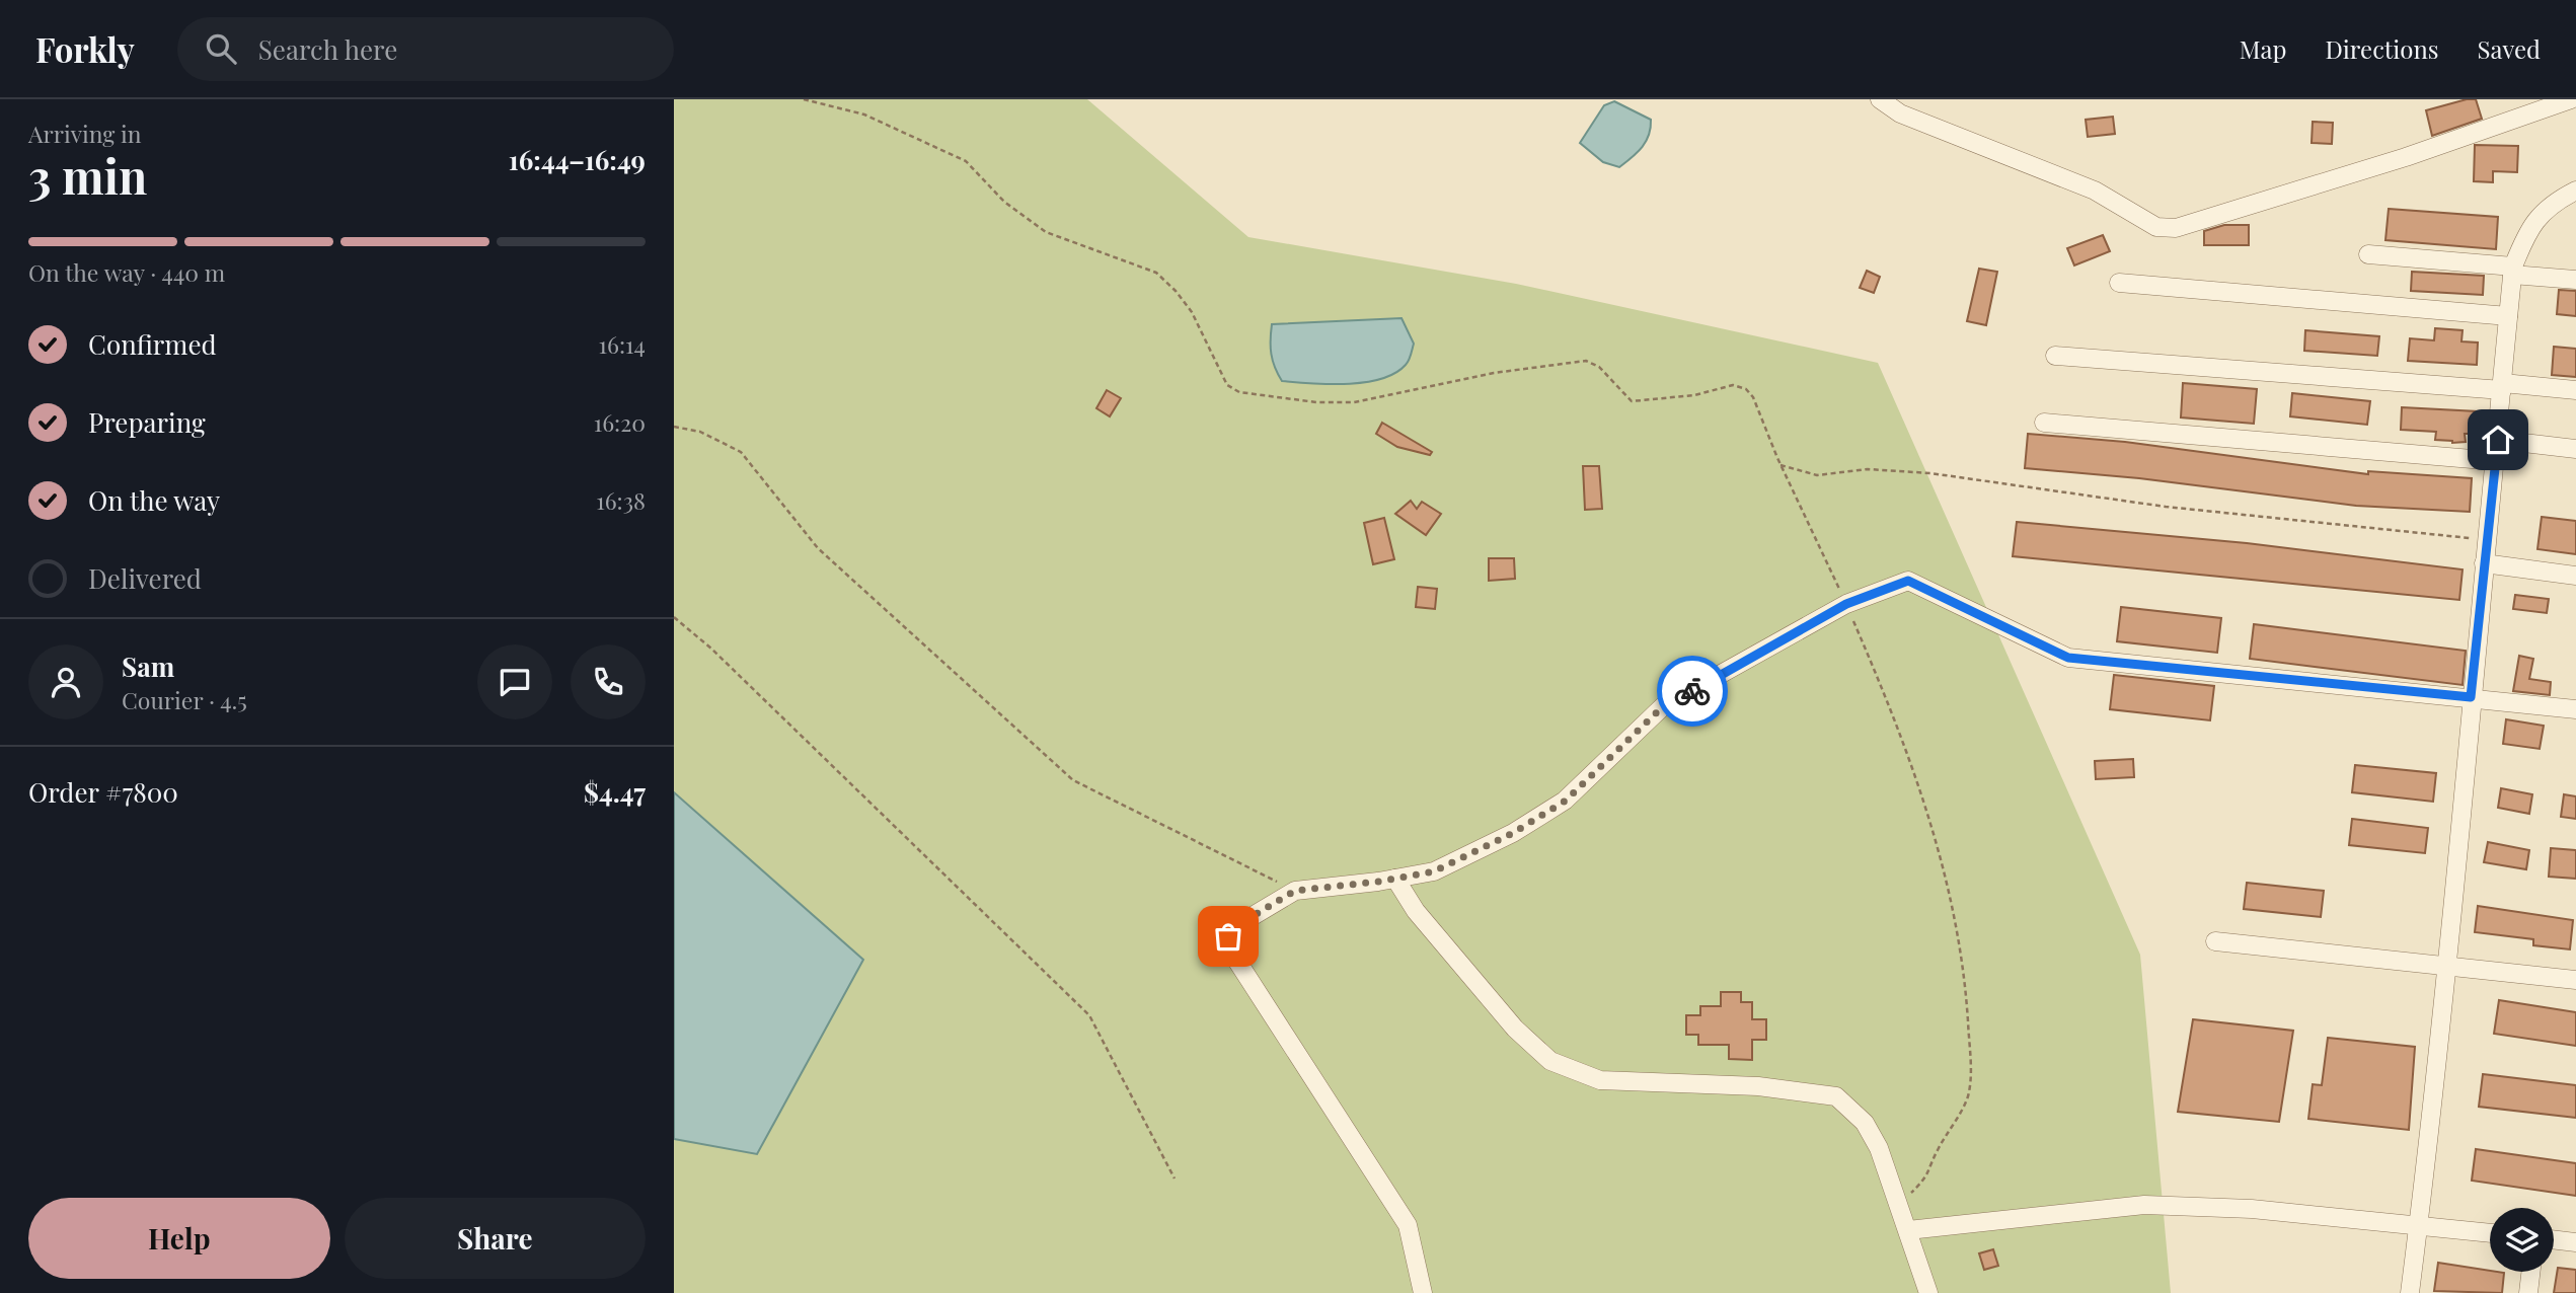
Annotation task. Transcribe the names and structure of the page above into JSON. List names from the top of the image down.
{
  "page": {
    "header": "Forkly",
    "search": "Search here",
    "nav": ["Map", "Directions", "Saved"],
    "heading": ["3 min", "Arriving in", "16:44–16:49"],
    "panel": [
      "Sam",
      "Courier · 4.5",
      "Order #7800",
      "$4.47"
    ],
    "bar": "On the way · 440 m",
    "list": [
      ["Confirmed", "16:14"],
      ["Preparing", "16:20"],
      ["On the way", "16:38"],
      "Delivered"
    ],
    "buttons": ["Help", "Share"]
  }
}
